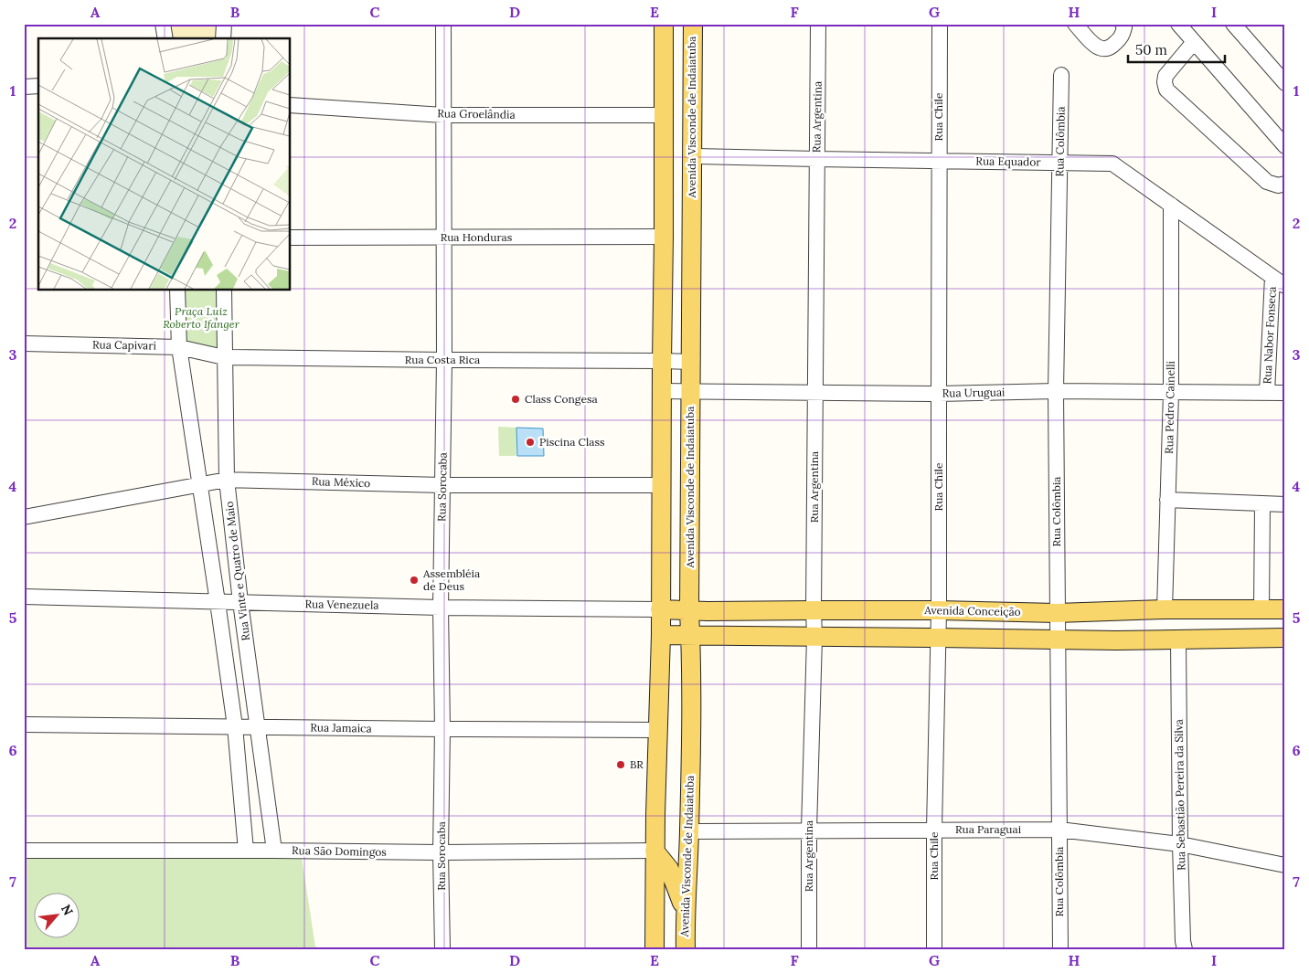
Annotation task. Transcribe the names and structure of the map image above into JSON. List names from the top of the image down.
{
  "streets": {
    "main road": ["Avenida Visconde de Indaiatuba", "Avenida Conceição"],
    "street": [
      "Rua Groelândia",
      "Rua Argentina",
      "Rua Chile",
      "Rua Colômbia",
      "Rua Equador",
      "Rua Honduras",
      "Rua Nabor Fonseca",
      "Rua Capivari",
      "Rua Costa Rica",
      "Rua Uruguai",
      "Rua Pedro Cainelli",
      "Rua México",
      "Rua Sorocaba",
      "Rua Vinte e Quatro de Maio",
      "Rua Venezuela",
      "Rua Jamaica",
      "Rua Sebastião Pereira da Silva",
      "Rua Paraguai",
      "Rua São Domingos"
    ]
  },
  "crossings": [
    ["Rua Groelândia", "Rua Sorocaba"],
    ["Avenida Visconde de Indaiatuba", "Rua Equador"],
    ["Avenida Visconde de Indaiatuba", "Rua Costa Rica"],
    ["Avenida Visconde de Indaiatuba", "Rua Uruguai"],
    ["Avenida Visconde de Indaiatuba", "Avenida Conceição"],
    ["Avenida Visconde de Indaiatuba", "Rua Paraguai"],
    ["Rua Argentina", "Rua Equador"],
    ["Rua Argentina", "Rua Uruguai"],
    ["Rua Argentina", "Avenida Conceição"],
    ["Rua Argentina", "Rua Paraguai"],
    ["Rua Chile", "Rua Equador"],
    ["Rua Chile", "Rua Uruguai"],
    ["Rua Chile", "Avenida Conceição"],
    ["Rua Chile", "Rua Paraguai"],
    ["Rua Colômbia", "Rua Equador"],
    ["Rua Colômbia", "Rua Uruguai"],
    ["Rua Colômbia", "Avenida Conceição"],
    ["Rua Colômbia", "Rua Paraguai"],
    ["Rua Equador", "Rua Nabor Fonseca"],
    ["Rua Equador", "Rua Pedro Cainelli"],
    ["Rua Honduras", "Rua Sorocaba"],
    ["Rua Nabor Fonseca", "Rua Uruguai"],
    ["Rua Capivari", "Rua Costa Rica"],
    ["Rua Capivari", "Rua Vinte e Quatro de Maio"],
    ["Rua Costa Rica", "Rua Sorocaba"],
    ["Rua Costa Rica", "Rua Vinte e Quatro de Maio"],
    ["Rua Uruguai", "Rua Pedro Cainelli"],
    ["Rua Pedro Cainelli", "Avenida Conceição"],
    ["Rua México", "Rua Sorocaba"],
    ["Rua México", "Rua Vinte e Quatro de Maio"],
    ["Rua Sorocaba", "Rua Venezuela"],
    ["Rua Sorocaba", "Rua Jamaica"],
    ["Rua Sorocaba", "Rua São Domingos"],
    ["Rua Vinte e Quatro de Maio", "Rua Venezuela"],
    ["Rua Vinte e Quatro de Maio", "Rua Jamaica"],
    ["Rua Vinte e Quatro de Maio", "Rua São Domingos"],
    ["Rua Venezuela", "Avenida Conceição"],
    ["Rua Sebastião Pereira da Silva", "Rua Paraguai"]
  ],
  "parks": ["Praça Luiz Roberto Ifanger"],
  "places": [
    "Class Congesa",
    "Piscina Class",
    "Assembléia de Deus",
    "BR"
  ],
  "scale_bar": "50 m",
  "north": "top right",
  "grid": {
    "columns": [
      "A",
      "B",
      "C",
      "D",
      "E",
      "F",
      "G",
      "H",
      "I"
    ],
    "rows": [
      "1",
      "2",
      "3",
      "4",
      "5",
      "6",
      "7"
    ]
  }
}
